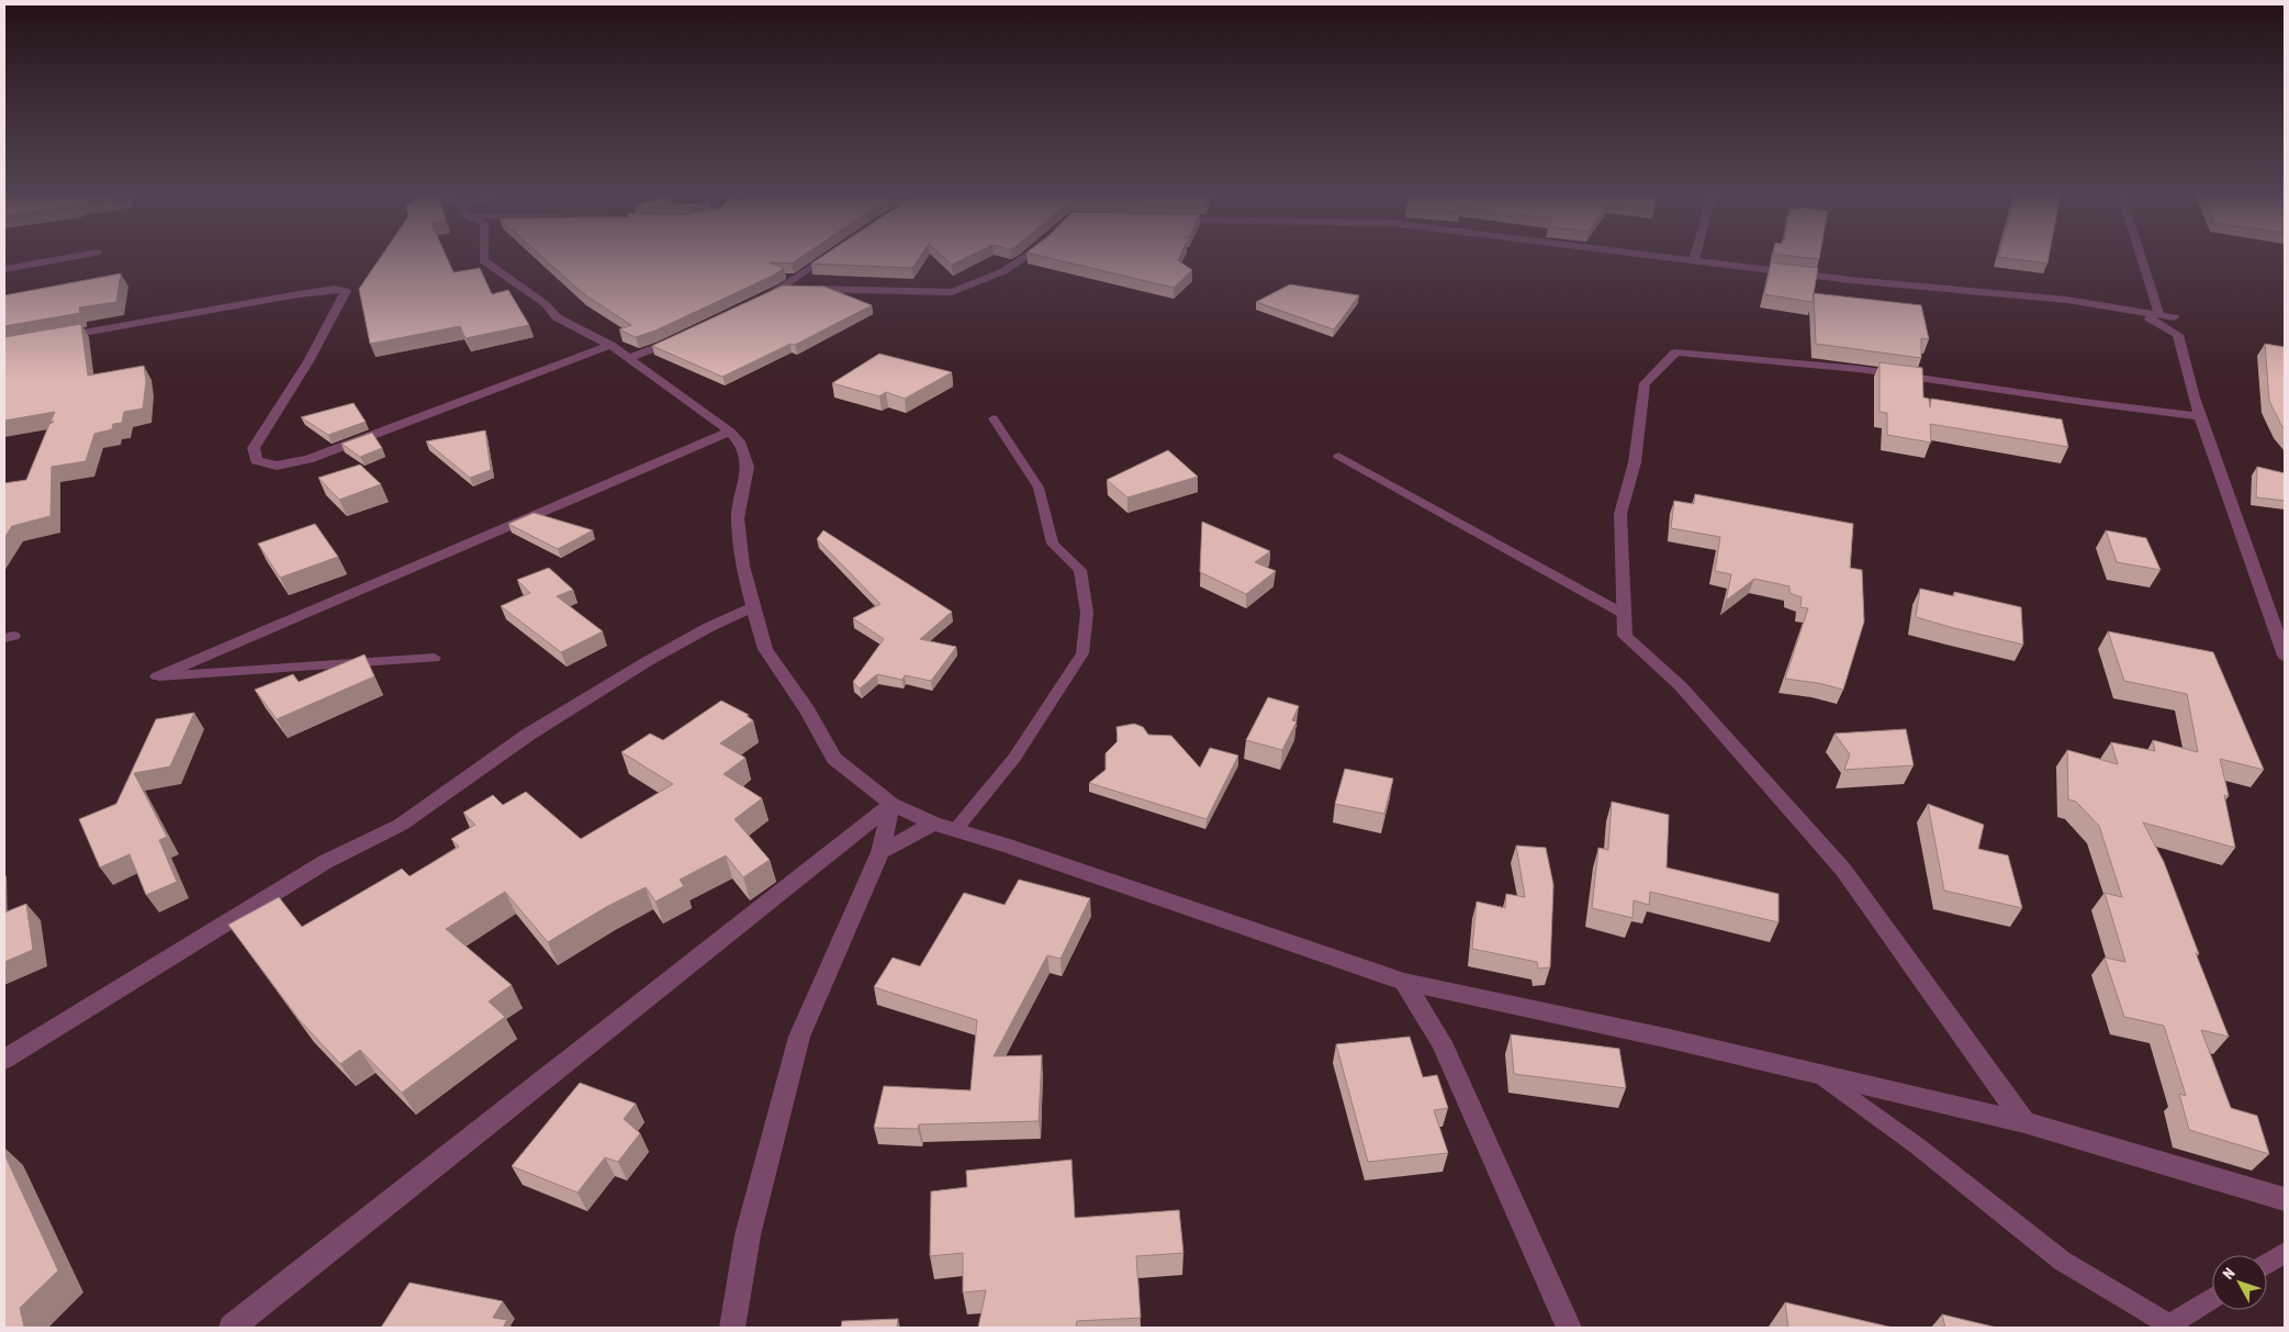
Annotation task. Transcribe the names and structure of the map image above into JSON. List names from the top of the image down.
{
  "north": "top left"
}
